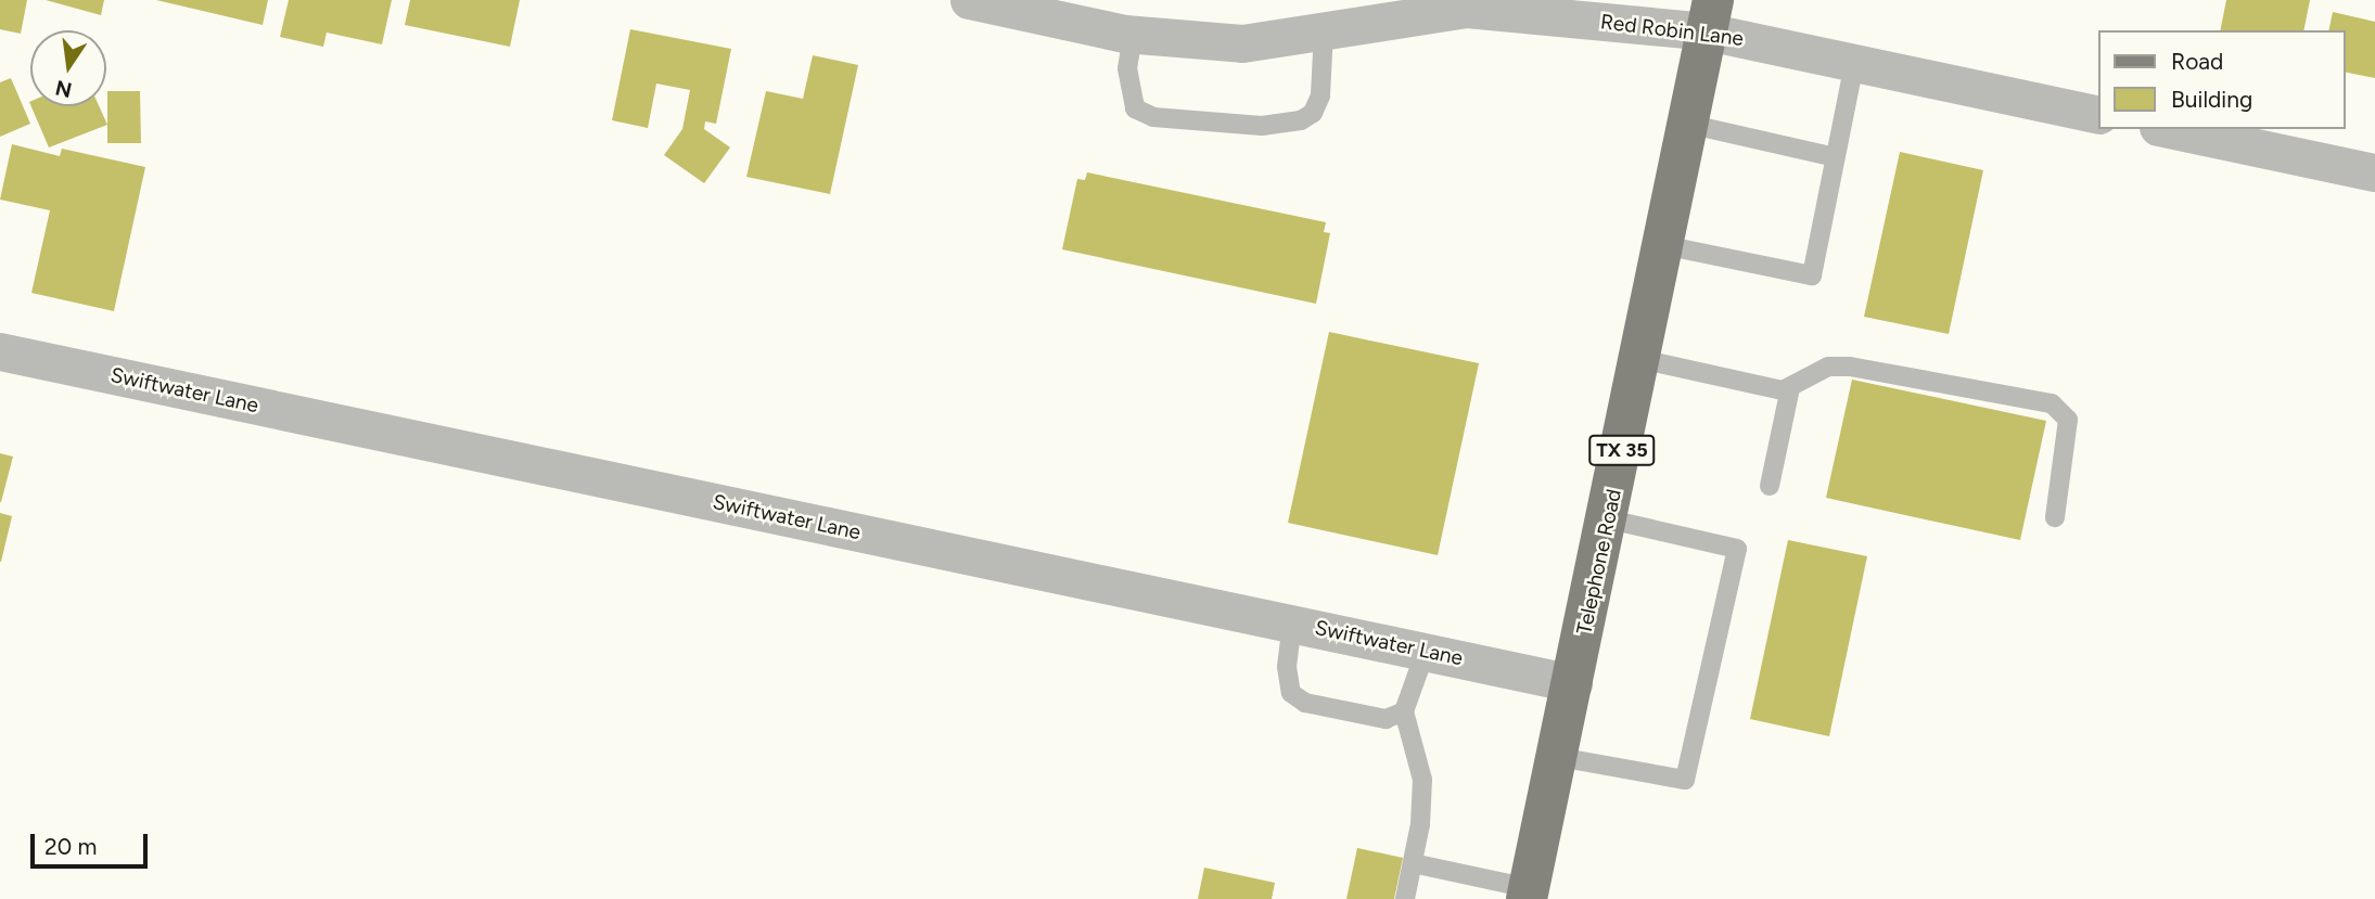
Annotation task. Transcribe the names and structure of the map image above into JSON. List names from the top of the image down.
{
  "streets": {
    "main road": ["TX 35", "Telephone Road"],
    "street": ["Red Robin Lane", "Swiftwater Lane"]
  },
  "crossings": [
    ["Red Robin Lane", "Telephone Road"],
    ["Swiftwater Lane", "Telephone Road"]
  ],
  "legend": ["Road", "Building"],
  "scale_bar": "20 m",
  "north": "bottom"
}
